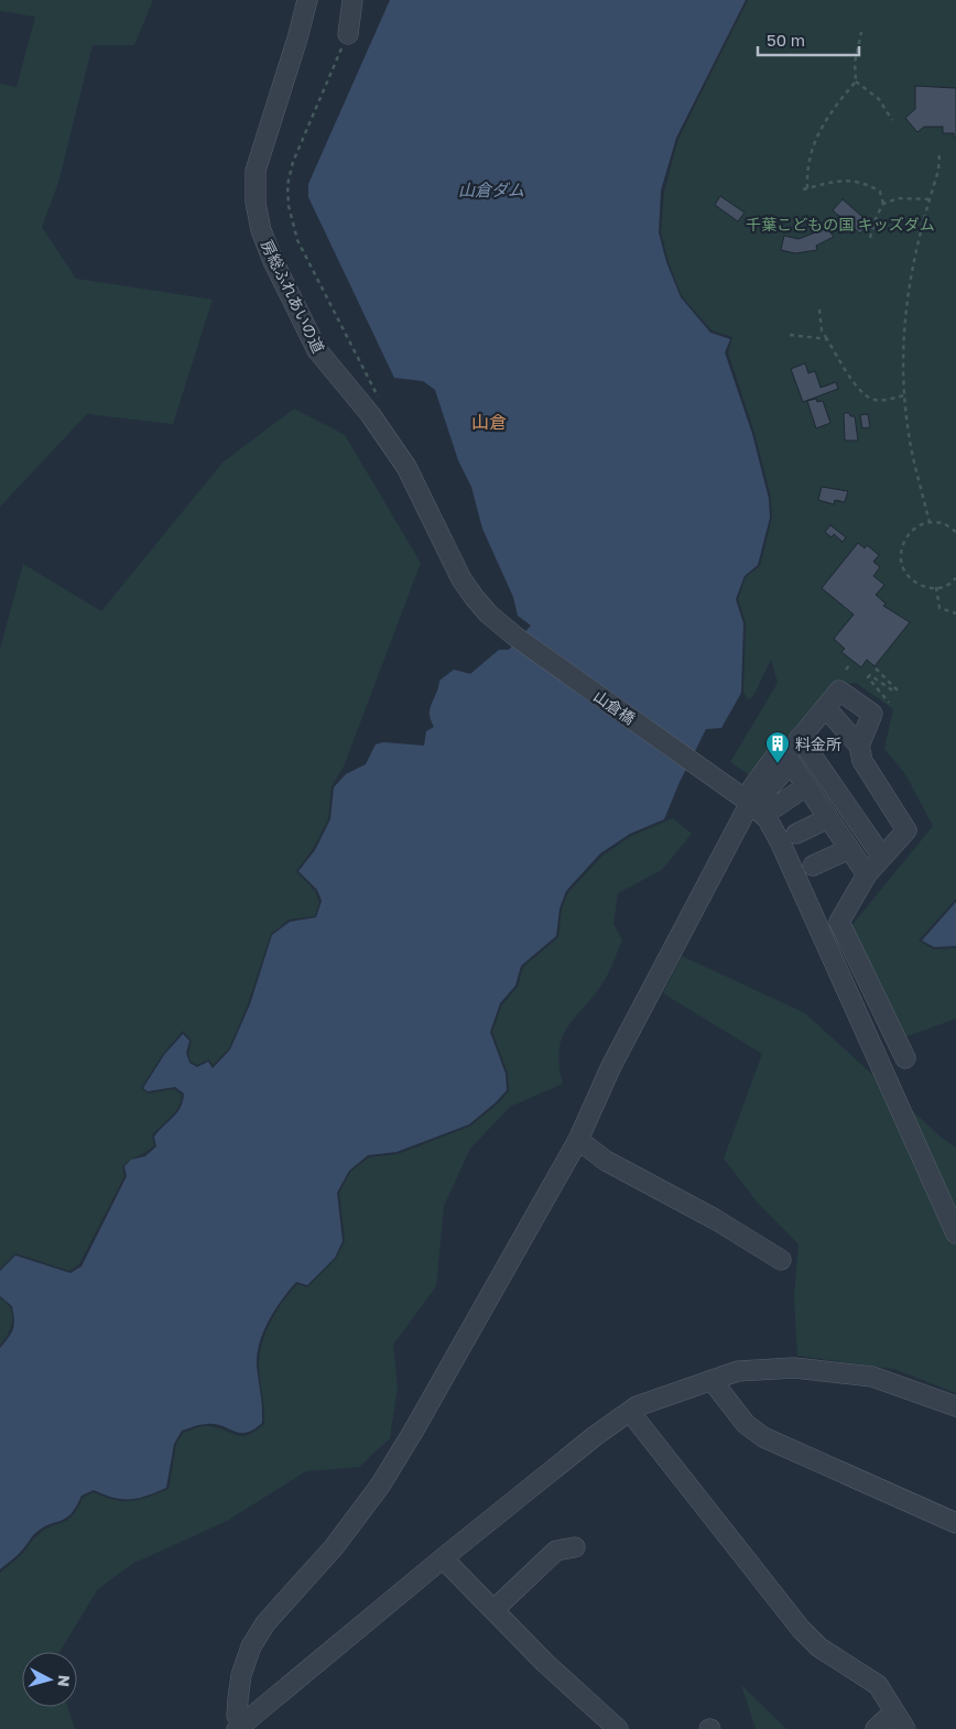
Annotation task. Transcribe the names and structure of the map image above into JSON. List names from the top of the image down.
{
  "streets": {
    "street": ["房総ふれあいの道", "山倉橋"]
  },
  "crossings": [
    ["房総ふれあいの道", "山倉橋"]
  ],
  "districts": ["山倉"],
  "water": ["山倉ダム"],
  "parks": ["千葉こどもの国 キッズダム"],
  "places": {
    "building": ["料金所"]
  },
  "scale_bar": "50 m",
  "north": "right"
}
